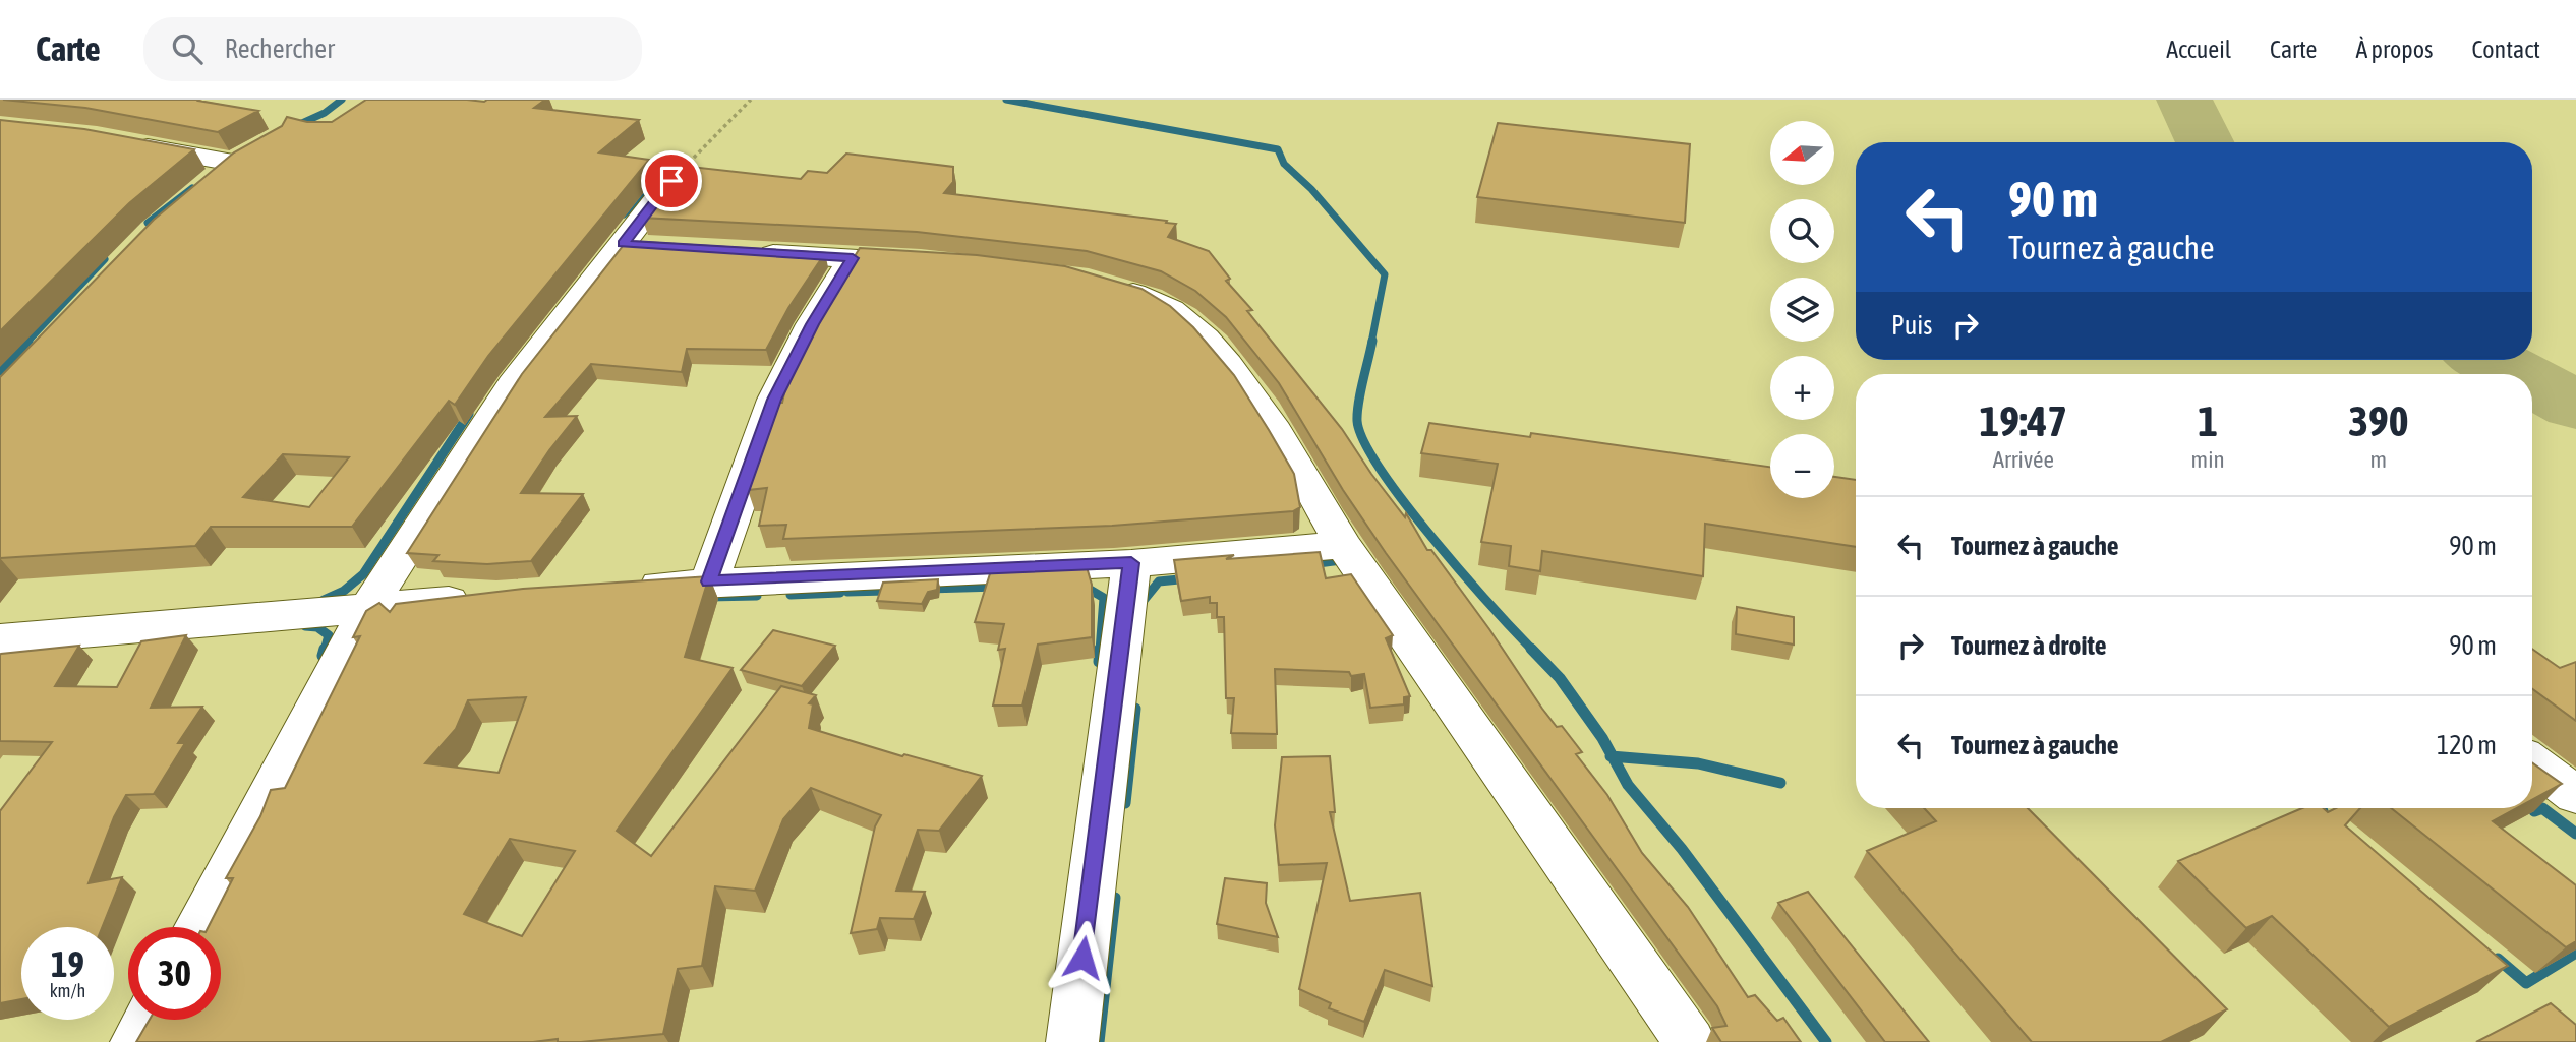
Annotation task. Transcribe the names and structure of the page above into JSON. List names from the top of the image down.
{
  "north": "left",
  "page": {
    "header": "Carte",
    "search": "Rechercher",
    "nav": [
      "Accueil",
      "Carte",
      "À propos",
      "Contact"
    ],
    "map_buttons": ["+", "−"],
    "turn": ["90 m", "Tournez à gauche"],
    "then": "Puis",
    "eta": [
      "19:47",
      "Arrivée",
      "1",
      "min",
      "390",
      "m"
    ],
    "list": [
      {
        "name": "Tournez à gauche",
        "value": "90 m"
      },
      {
        "name": "Tournez à droite",
        "value": "90 m"
      },
      {
        "name": "Tournez à gauche",
        "value": "120 m"
      }
    ],
    "speed": "19 km/h",
    "limit": "30"
  }
}
